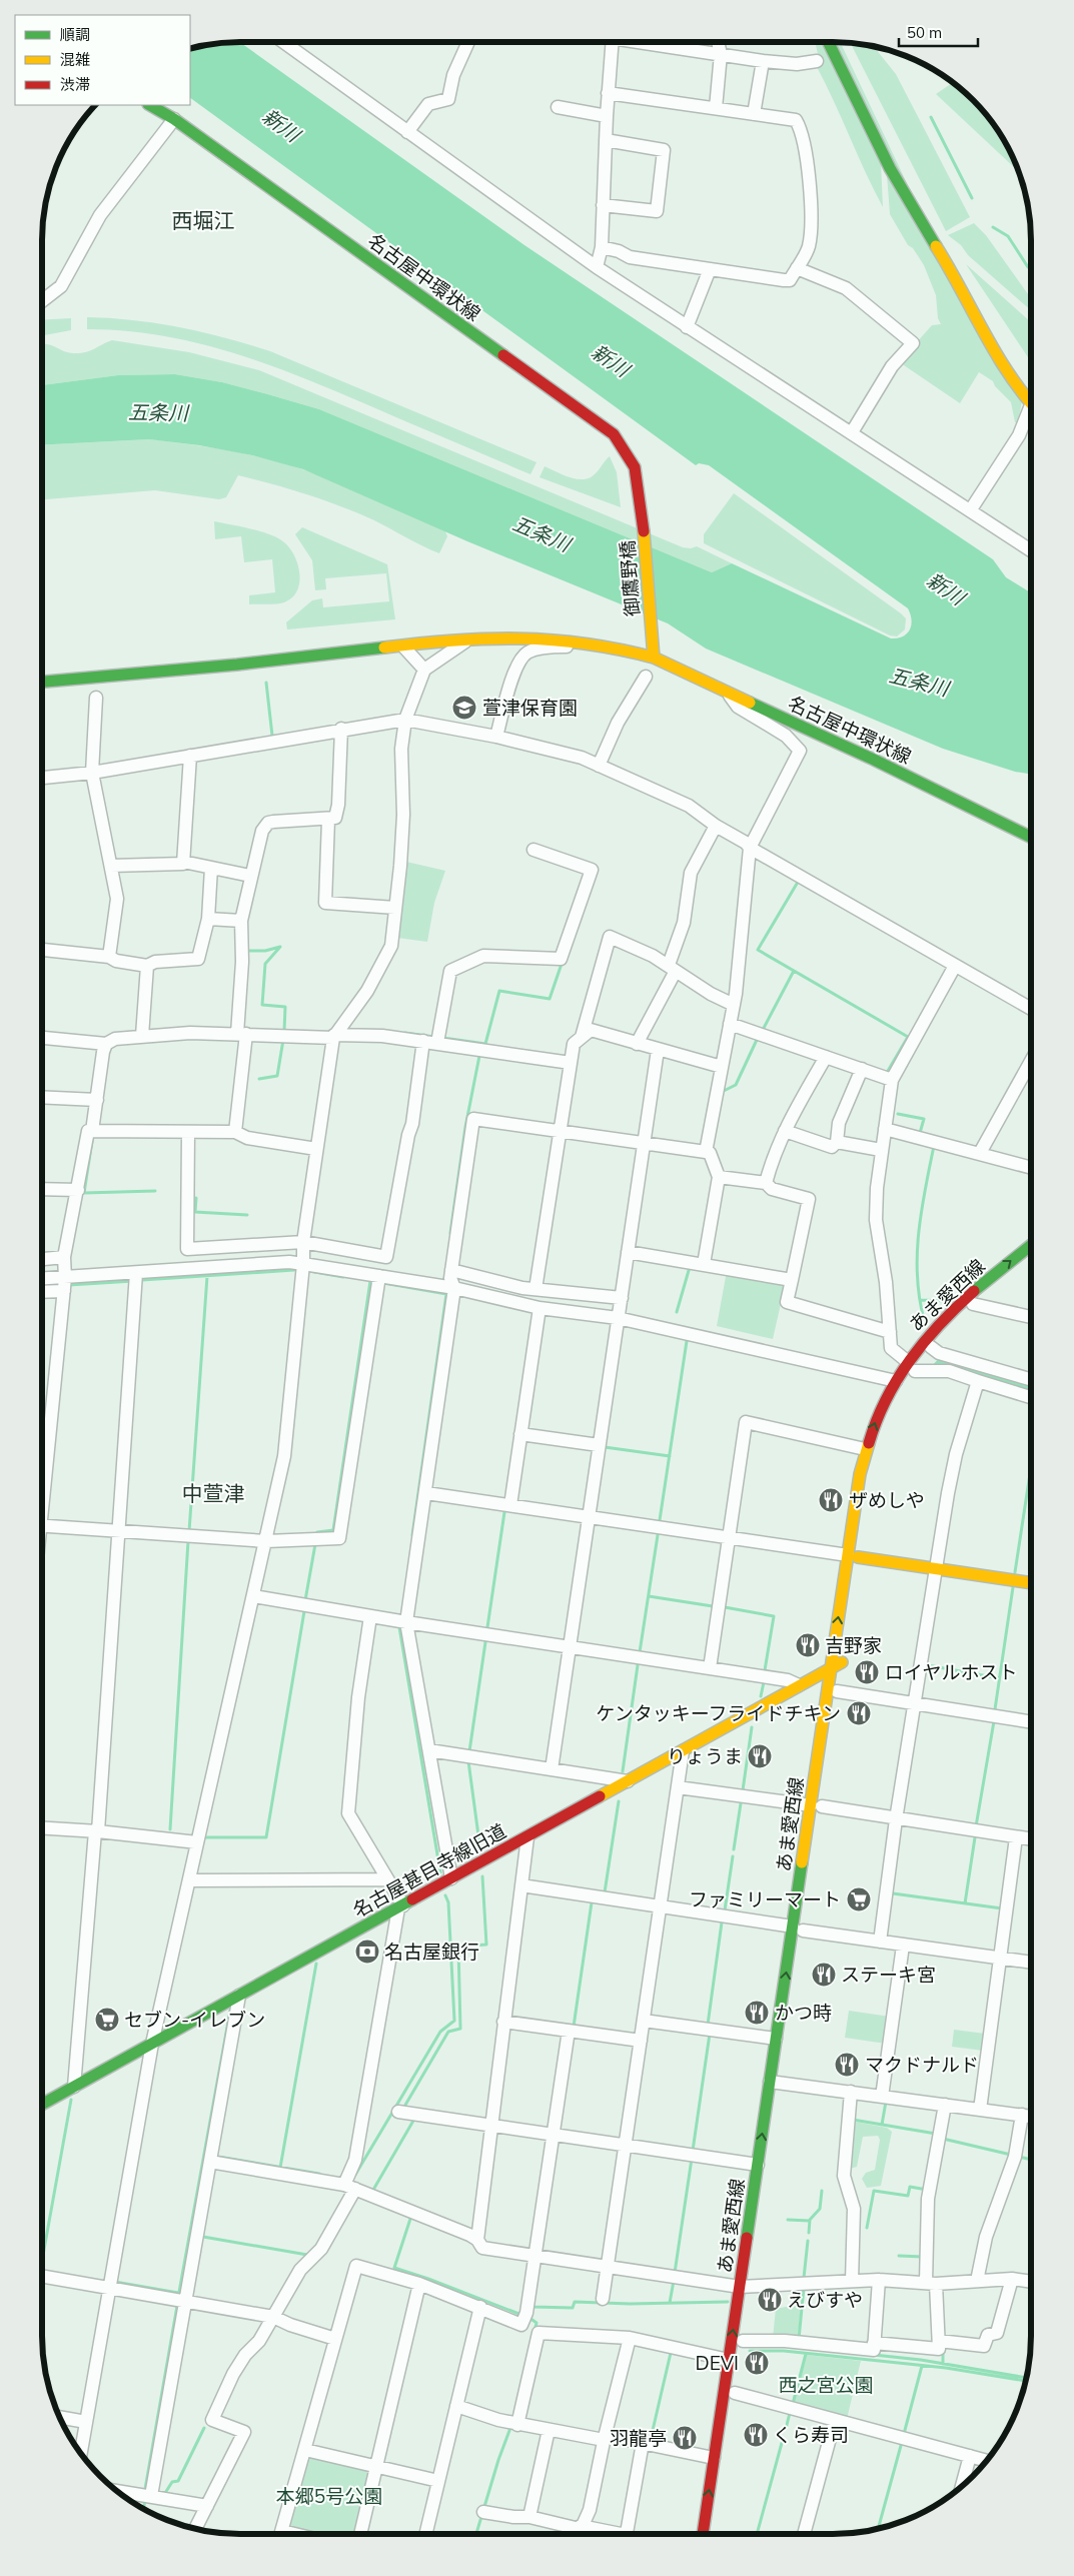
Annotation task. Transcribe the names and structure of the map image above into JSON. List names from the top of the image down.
{
  "streets": {
    "main road": [
      "名古屋中環状線",
      "御鷹野橋",
      "あま愛西線",
      "名古屋甚目寺線旧道"
    ]
  },
  "crossings": [
    ["名古屋中環状線", "御鷹野橋"],
    ["あま愛西線", "名古屋甚目寺線旧道"]
  ],
  "districts": ["西堀江", "中萱津"],
  "water": ["新川", "五条川"],
  "parks": ["西之宮公園", "本郷5号公園"],
  "places": {
    "school or university": ["萱津保育園"],
    "restaurant": [
      "ザめしや",
      "吉野家",
      "ロイヤルホスト",
      "ケンタッキーフライドチキン",
      "りょうま",
      "ステーキ宮",
      "かつ時",
      "マクドナルド",
      "えびすや",
      "DEVI",
      "くら寿司",
      "羽龍亭"
    ],
    "supermarket": ["ファミリーマート", "セブン-イレブン"],
    "bank": ["名古屋銀行"]
  },
  "legend": ["順調", "混雑", "渋滞"],
  "scale_bar": "50 m"
}
